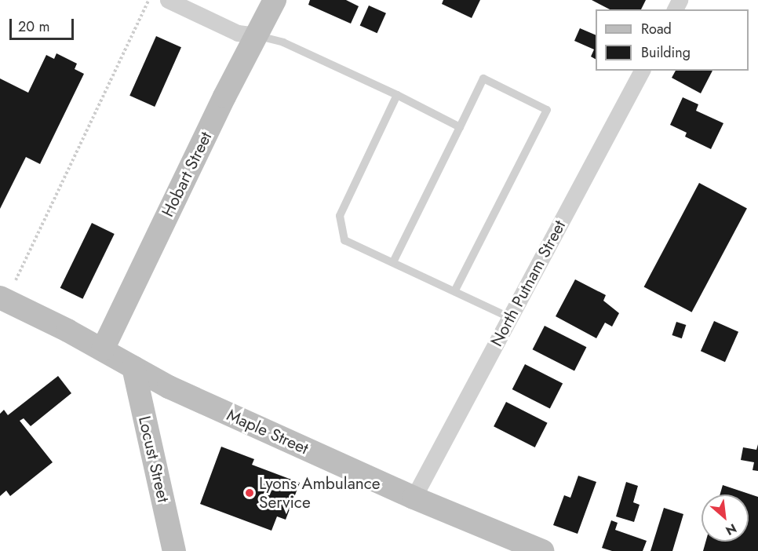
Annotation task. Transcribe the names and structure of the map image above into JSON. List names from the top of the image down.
{
  "streets": {
    "main road": ["Hobart Street", "Maple Street", "Locust Street"],
    "street": ["North Putnam Street"]
  },
  "crossings": [
    ["Hobart Street", "Maple Street"],
    ["North Putnam Street", "Maple Street"],
    ["Maple Street", "Locust Street"]
  ],
  "places": ["Lyons Ambulance Service"],
  "legend": ["Road", "Building"],
  "scale_bar": "20 m",
  "north": "bottom right"
}
